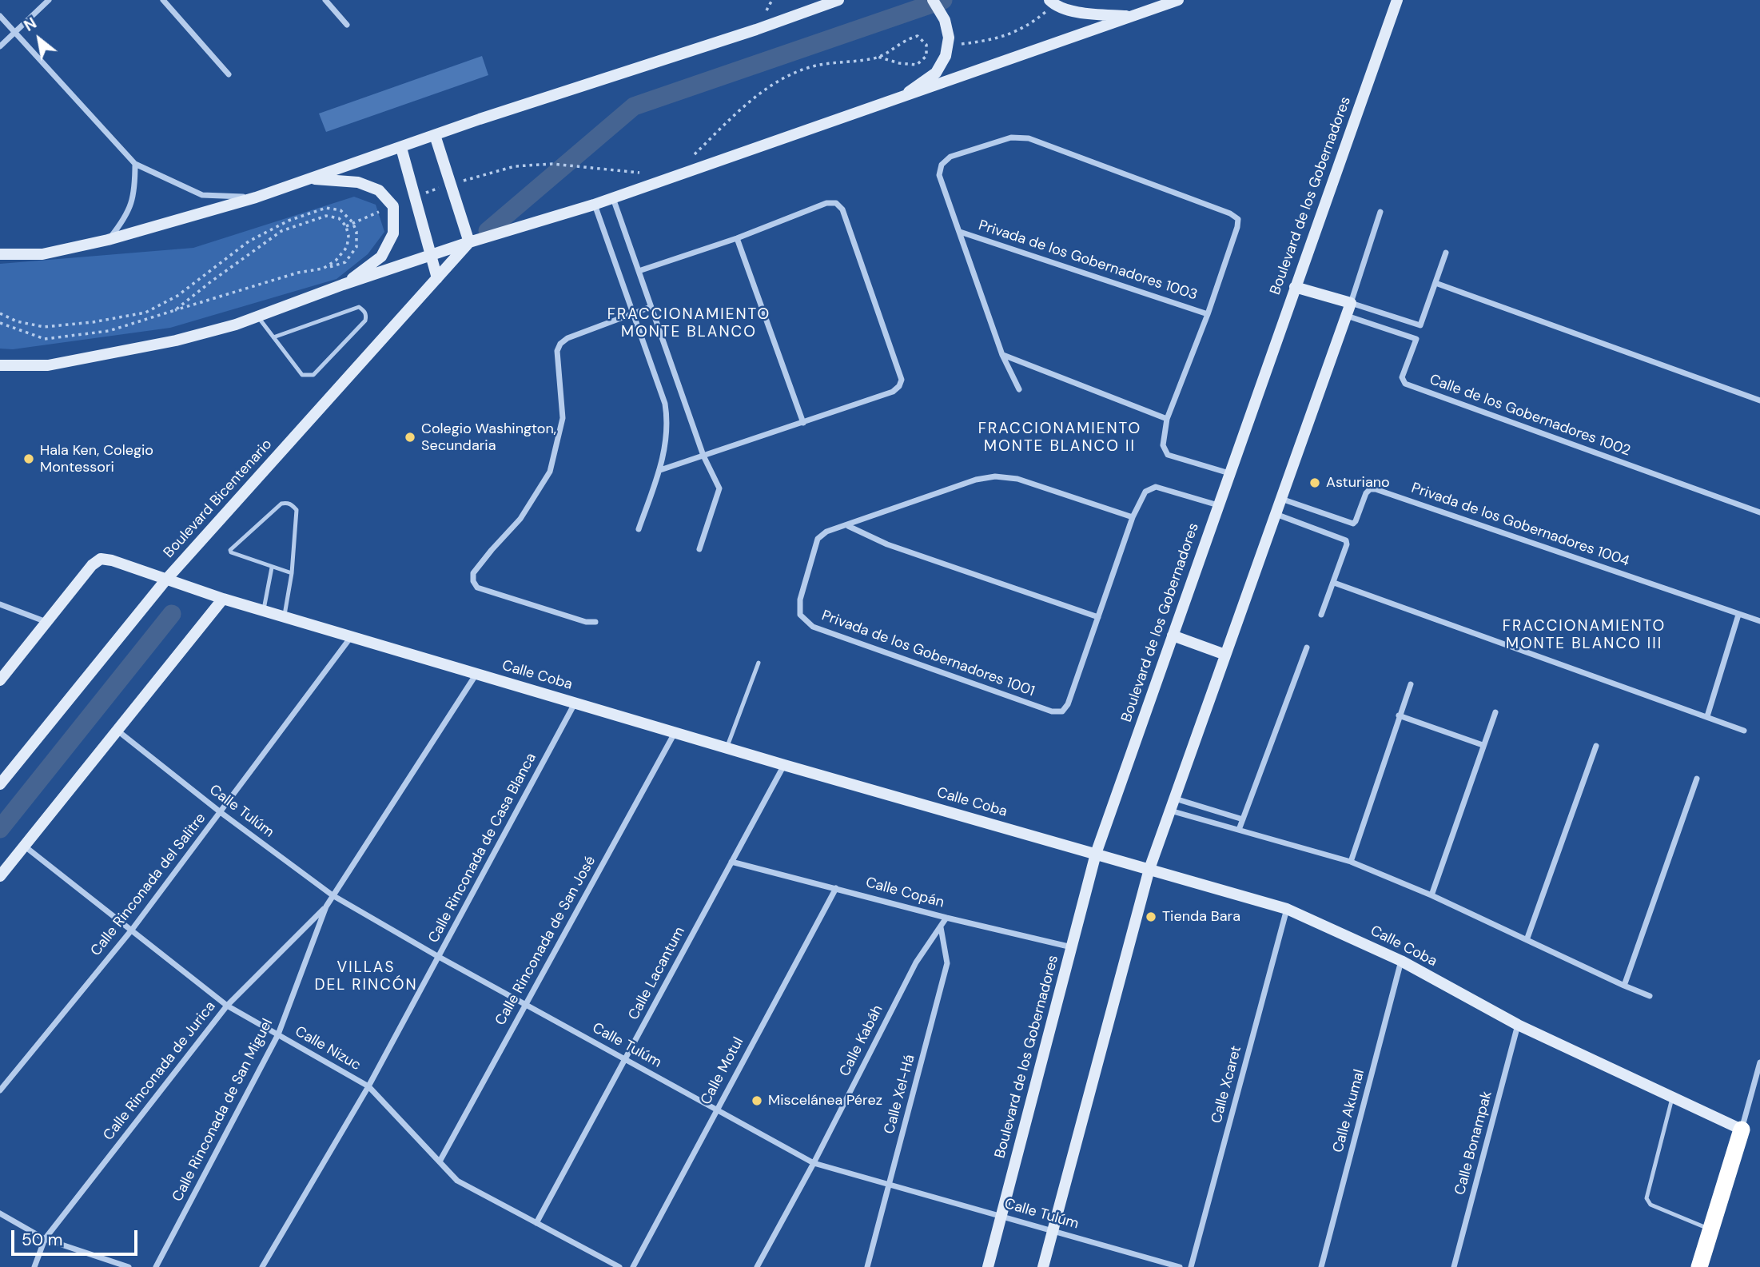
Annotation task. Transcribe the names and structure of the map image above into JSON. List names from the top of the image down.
{
  "streets": {
    "main road": ["Boulevard de los Gobernadores", "Boulevard Bicentenario", "Calle Coba"],
    "street": [
      "Privada de los Gobernadores 1003",
      "Calle de los Gobernadores 1002",
      "Privada de los Gobernadores 1004",
      "Privada de los Gobernadores 1001",
      "Calle Tulúm",
      "Calle Rinconada de Casa Blanca",
      "Calle Rinconada del Salitre",
      "Calle Copán",
      "Calle Rinconada de San José",
      "Calle Lacantum",
      "Calle Kabáh",
      "Calle Nizuc",
      "Calle Rinconada de Jurica",
      "Calle Motul",
      "Calle Xcaret",
      "Calle Xel-Há",
      "Calle Rinconada de San Miguel",
      "Calle Akumal",
      "Calle Bonampak"
    ]
  },
  "crossings": [
    ["Boulevard de los Gobernadores", "Privada de los Gobernadores 1003"],
    ["Boulevard de los Gobernadores", "Privada de los Gobernadores 1001"],
    ["Boulevard de los Gobernadores", "Calle Coba"],
    ["Boulevard de los Gobernadores", "Calle Tulúm"],
    ["Boulevard de los Gobernadores", "Calle Copán"],
    ["Boulevard Bicentenario", "Calle Coba"],
    ["Calle Coba", "Calle Rinconada de Casa Blanca"],
    ["Calle Coba", "Calle Rinconada del Salitre"],
    ["Calle Coba", "Calle Rinconada de San José"],
    ["Calle Coba", "Calle Lacantum"],
    ["Calle Coba", "Calle Xcaret"],
    ["Calle Coba", "Calle Rinconada de San Miguel"],
    ["Calle Coba", "Calle Akumal"],
    ["Calle Coba", "Calle Bonampak"],
    ["Calle Tulúm", "Calle Rinconada de Casa Blanca"],
    ["Calle Tulúm", "Calle Rinconada del Salitre"],
    ["Calle Tulúm", "Calle Rinconada de San José"],
    ["Calle Tulúm", "Calle Lacantum"],
    ["Calle Tulúm", "Calle Kabáh"],
    ["Calle Tulúm", "Calle Motul"],
    ["Calle Tulúm", "Calle Xel-Há"],
    ["Calle Tulúm", "Calle Rinconada de San Miguel"],
    ["Calle Rinconada de Casa Blanca", "Calle Nizuc"],
    ["Calle Rinconada del Salitre", "Calle Nizuc"],
    ["Calle Copán", "Calle Lacantum"],
    ["Calle Copán", "Calle Kabáh"],
    ["Calle Copán", "Calle Motul"],
    ["Calle Rinconada de San José", "Calle Nizuc"],
    ["Calle Lacantum", "Calle Nizuc"],
    ["Calle Kabáh", "Calle Xel-Há"],
    ["Calle Nizuc", "Calle Rinconada de Jurica"],
    ["Calle Nizuc", "Calle Rinconada de San Miguel"],
    ["Calle Rinconada de Jurica", "Calle Rinconada de San Miguel"]
  ],
  "districts": [
    "FRACCIONAMIENTO MONTE BLANCO",
    "FRACCIONAMIENTO MONTE BLANCO II",
    "FRACCIONAMIENTO MONTE BLANCO III",
    "VILLAS DEL RINCÓN"
  ],
  "places": [
    "Colegio Washington, Secundaria",
    "Hala Ken, Colegio Montessori",
    "Asturiano",
    "Tienda Bara",
    "Miscelánea Pérez"
  ],
  "scale_bar": "50 m",
  "north": "top left"
}
